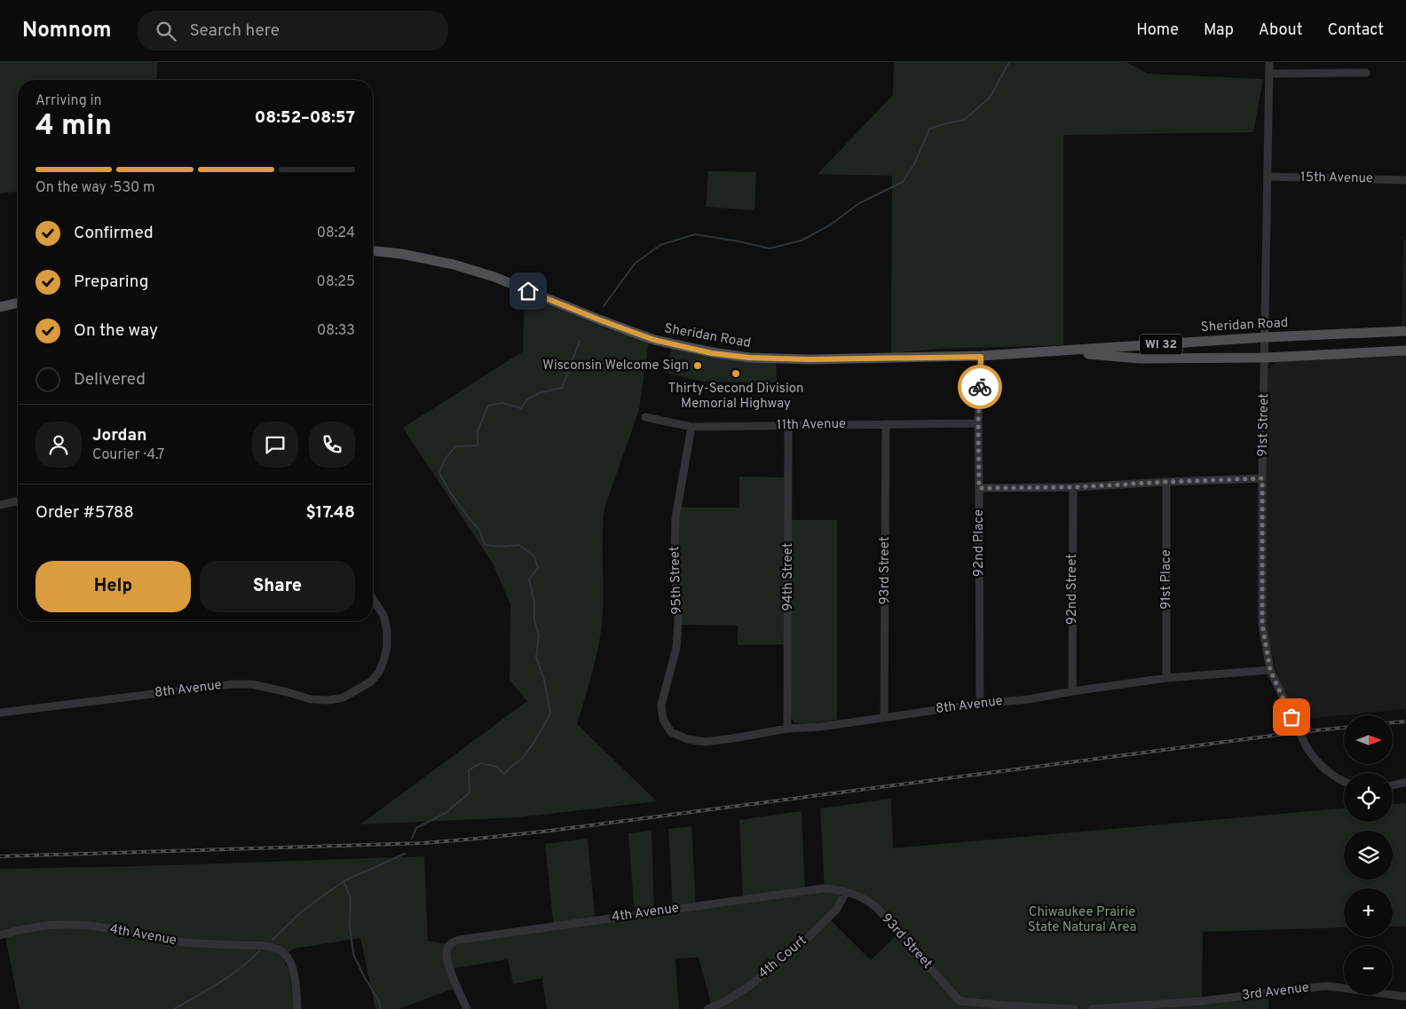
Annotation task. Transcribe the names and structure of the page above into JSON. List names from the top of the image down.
{
  "streets": {
    "main road": ["Sheridan Road", "WI 32"],
    "street": [
      "15th Avenue",
      "11th Avenue",
      "91st Street",
      "92nd Place",
      "93rd Street",
      "94th Street",
      "91st Place",
      "95th Street",
      "92nd Street",
      "8th Avenue",
      "4th Avenue",
      "4th Court",
      "3rd Avenue"
    ]
  },
  "crossings": [
    ["15th Avenue", "91st Street"],
    ["Sheridan Road", "91st Street"],
    ["Sheridan Road", "92nd Place"],
    ["11th Avenue", "92nd Place"],
    ["11th Avenue", "93rd Street"],
    ["11th Avenue", "94th Street"],
    ["11th Avenue", "95th Street"],
    ["91st Street", "8th Avenue"],
    ["92nd Place", "8th Avenue"],
    ["93rd Street", "8th Avenue"],
    ["93rd Street", "4th Avenue"],
    ["93rd Street", "4th Court"],
    ["94th Street", "8th Avenue"],
    ["91st Place", "8th Avenue"],
    ["95th Street", "8th Avenue"],
    ["92nd Street", "8th Avenue"],
    ["4th Avenue", "4th Court"]
  ],
  "parks": ["Chiwaukee Prairie State Natural Area"],
  "places": ["Wisconsin Welcome Sign", "Thirty-Second Division Memorial Highway"],
  "north": "right",
  "page": {
    "header": "Nomnom",
    "search": "Search here",
    "nav": [
      "Home",
      "Map",
      "About",
      "Contact"
    ],
    "heading": ["4 min", "Arriving in", "08:52–08:57"],
    "panel": [
      "Jordan",
      "Courier · 4.7",
      "Order #5788",
      "$17.48"
    ],
    "bar": "On the way · 530 m",
    "list": [
      ["Confirmed", "08:24"],
      ["Preparing", "08:25"],
      ["On the way", "08:33"],
      "Delivered"
    ],
    "buttons": ["Help", "Share"],
    "map_buttons": ["+", "−"]
  }
}
